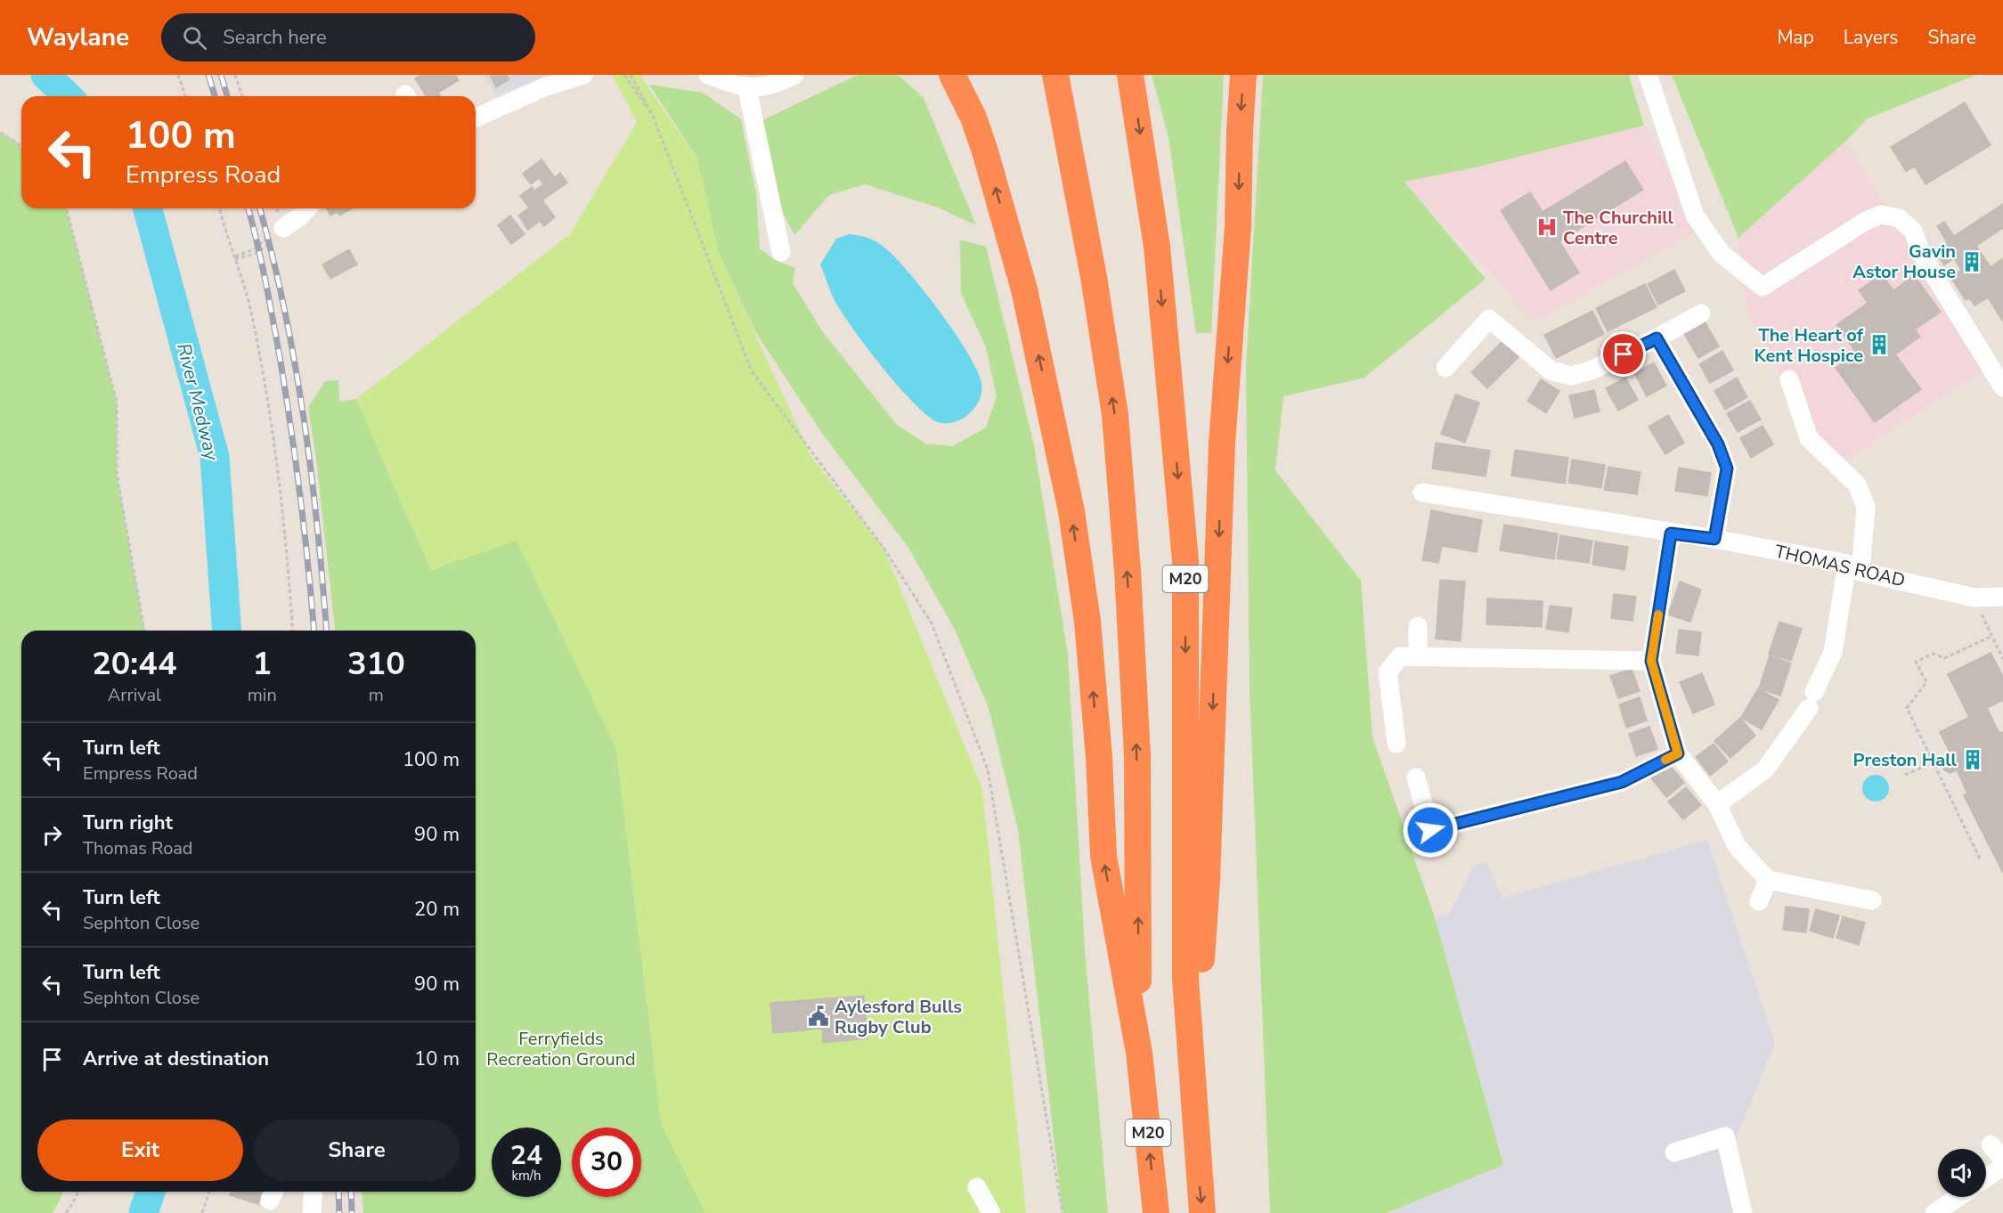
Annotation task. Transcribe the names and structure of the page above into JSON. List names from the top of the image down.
{
  "streets": {
    "highway": ["M20"],
    "street": ["THOMAS ROAD"]
  },
  "water": ["River Medway"],
  "parks": ["Ferryfields Recreation Ground"],
  "places": {
    "hospital": ["The Churchill Centre"],
    "building": ["Gavin Astor House", "The Heart of Kent Hospice", "Preston Hall"],
    "public building": ["Aylesford Bulls Rugby Club"]
  },
  "page": {
    "header": "Waylane",
    "search": "Search here",
    "nav": ["Map", "Layers", "Share"],
    "turn": ["100 m", "Empress Road"],
    "eta": [
      "20:44",
      "Arrival",
      "1",
      "min",
      "310",
      "m"
    ],
    "list": [
      {
        "name": "Turn left",
        "note": "Empress Road",
        "value": "100 m"
      },
      {
        "name": "Turn right",
        "note": "Thomas Road",
        "value": "90 m"
      },
      {
        "name": "Turn left",
        "note": "Sephton Close",
        "value": "20 m"
      },
      {
        "name": "Turn left",
        "note": "Sephton Close",
        "value": "90 m"
      },
      {
        "name": "Arrive at destination",
        "value": "10 m"
      }
    ],
    "buttons": ["Exit", "Share"],
    "speed": "24 km/h",
    "limit": "30"
  }
}
